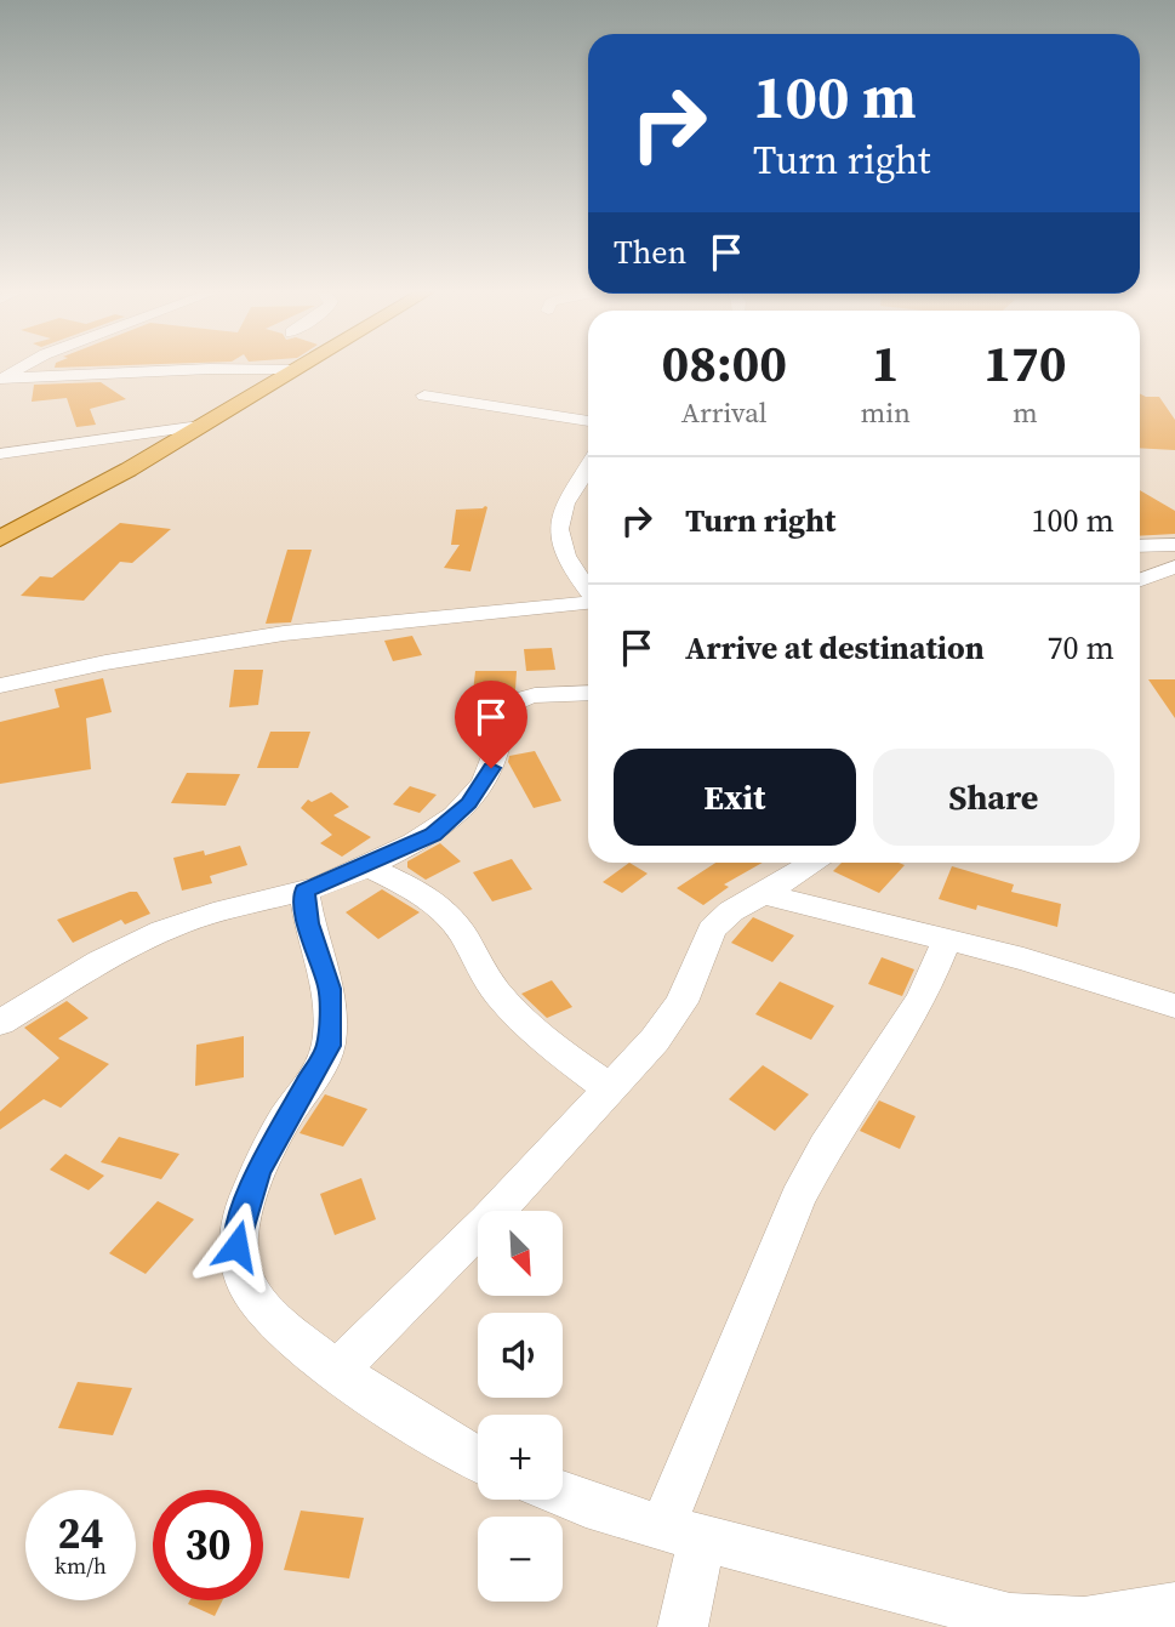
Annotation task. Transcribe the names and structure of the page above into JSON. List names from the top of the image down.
{
  "north": "bottom right",
  "page": {
    "turn": ["100 m", "Turn right"],
    "then": "Then",
    "eta": [
      "08:00",
      "Arrival",
      "1",
      "min",
      "170",
      "m"
    ],
    "list": [
      {
        "name": "Turn right",
        "value": "100 m"
      },
      {
        "name": "Arrive at destination",
        "value": "70 m"
      }
    ],
    "buttons": ["Exit", "Share"],
    "map_buttons": ["+", "−"],
    "speed": "24 km/h",
    "limit": "30"
  }
}
